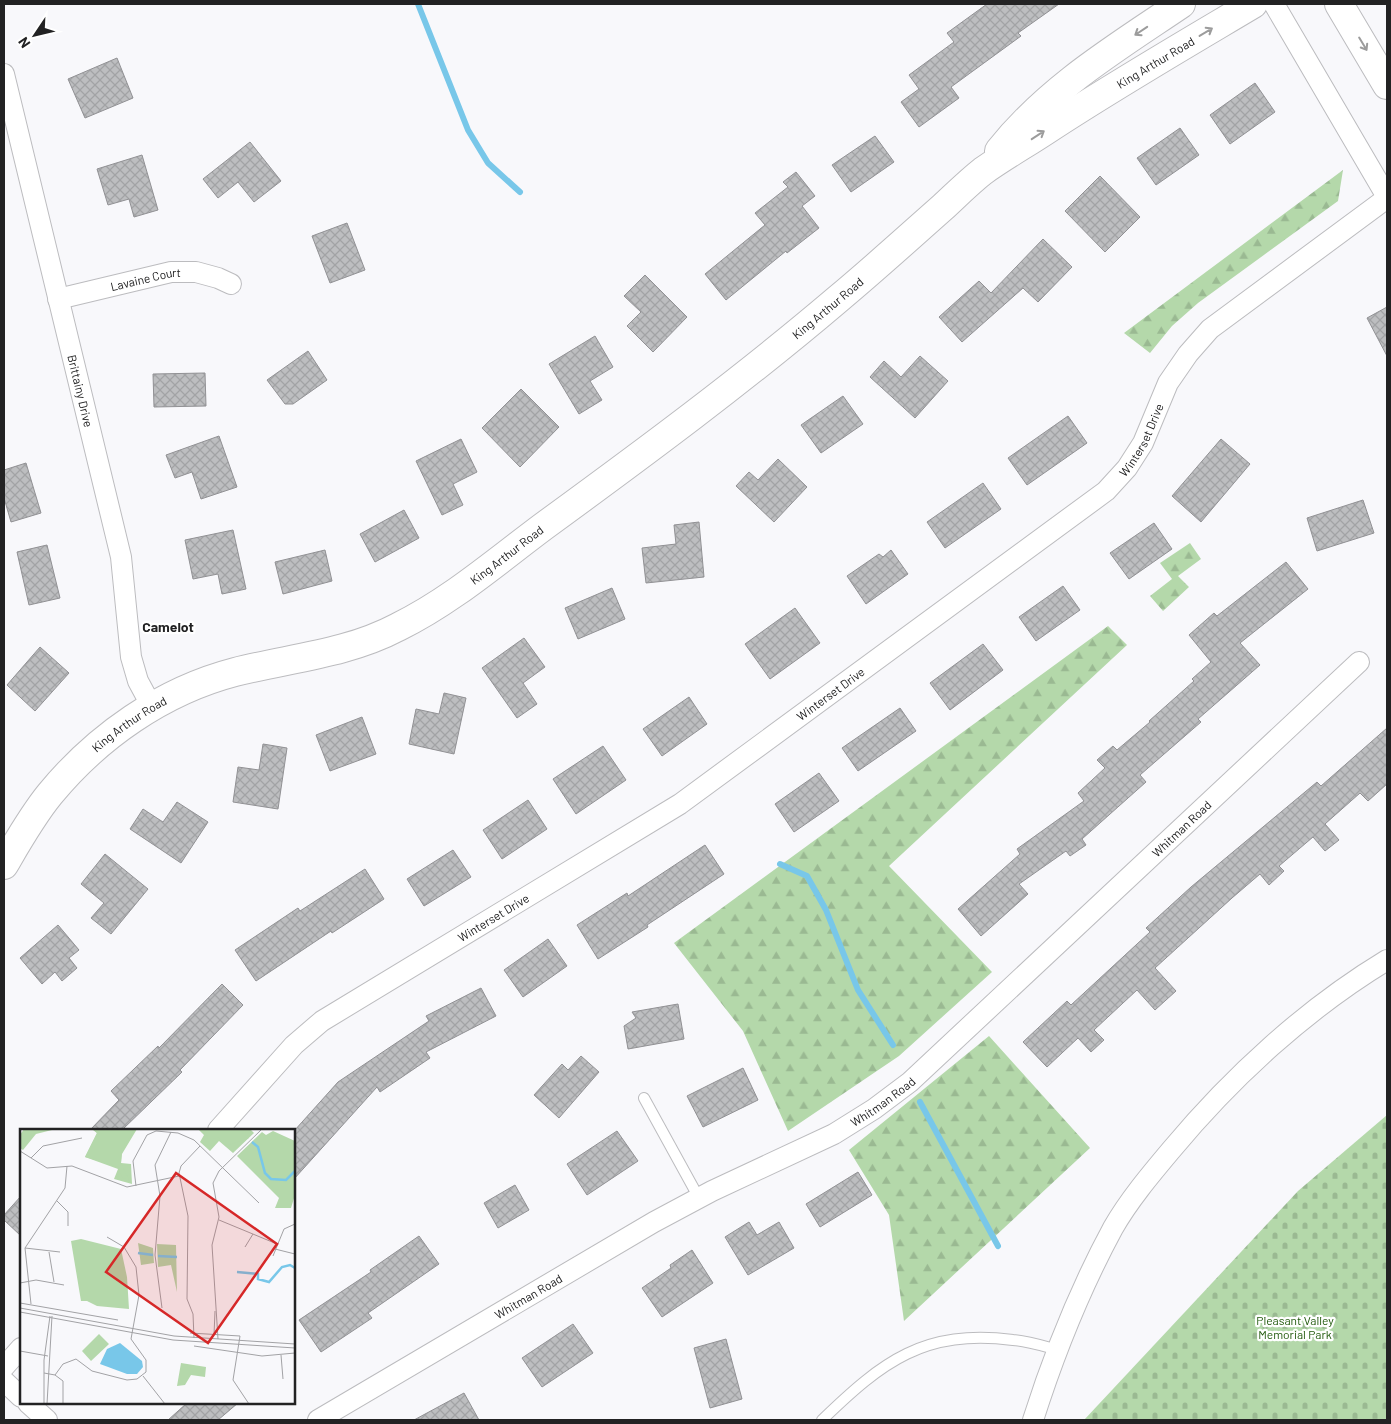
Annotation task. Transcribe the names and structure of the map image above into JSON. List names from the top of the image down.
{
  "streets": {
    "street": [
      "King Arthur Road",
      "Lavaine Court",
      "Brittainy Drive",
      "Winterset Drive",
      "Whitman Road"
    ]
  },
  "crossings": [
    ["King Arthur Road", "Brittainy Drive"],
    ["Lavaine Court", "Brittainy Drive"]
  ],
  "districts": ["Camelot"],
  "parks": ["Pleasant Valley Memorial Park"],
  "north": "bottom left"
}
